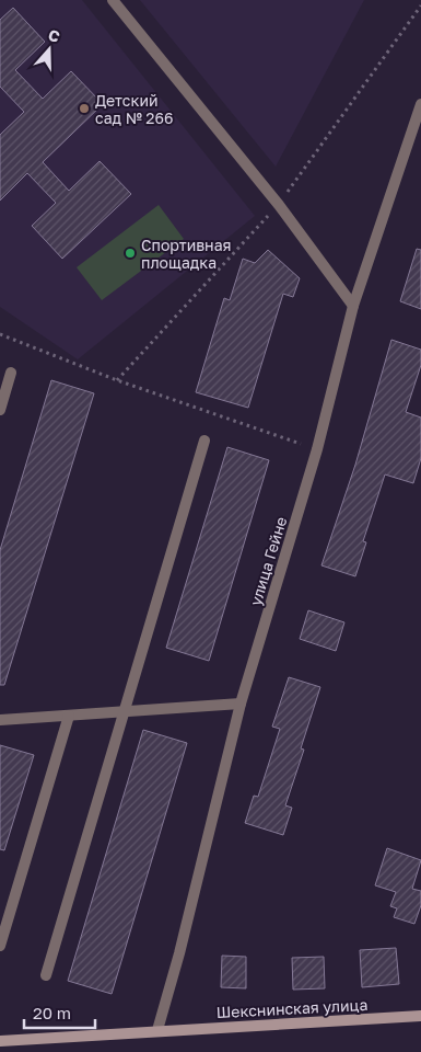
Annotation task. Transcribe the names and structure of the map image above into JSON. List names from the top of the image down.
{
  "streets": {
    "street": ["улица Гейне", "Шекснинская улица"]
  },
  "crossings": [
    ["улица Гейне", "Шекснинская улица"]
  ],
  "places": ["Детский сад № 266", "Спортивная площадка"],
  "scale_bar": "20 m",
  "north": "top"
}
